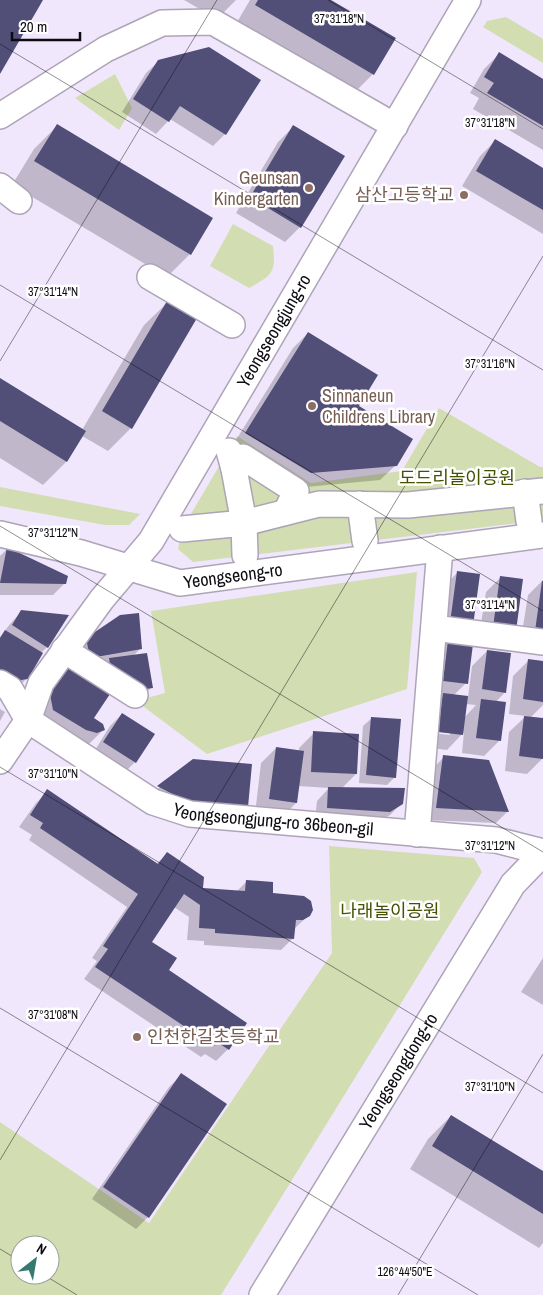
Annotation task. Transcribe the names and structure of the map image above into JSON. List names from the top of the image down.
{
  "streets": {
    "street": [
      "Yeongseongjung-ro",
      "Yeongseong-ro",
      "Yeongseongjung-ro 36beon-gil",
      "Yeongseongdong-ro"
    ]
  },
  "crossings": [
    ["Yeongseongjung-ro", "Yeongseong-ro"],
    ["Yeongseongjung-ro", "Yeongseongjung-ro 36beon-gil"],
    ["Yeongseongjung-ro 36beon-gil", "Yeongseongdong-ro"]
  ],
  "parks": ["도드리놀이공원", "나래놀이공원"],
  "places": [
    "Geunsan Kindergarten",
    "삼산고등학교",
    "Sinnaneun Childrens Library",
    "인천한길초등학교"
  ],
  "scale_bar": "20 m",
  "north": "top right",
  "coordinates": [
    "37°31'18\"N",
    "37°31'14\"N",
    "37°31'16\"N",
    "37°31'12\"N",
    "37°31'10\"N",
    "37°31'08\"N",
    "126°44'50\"E"
  ]
}
